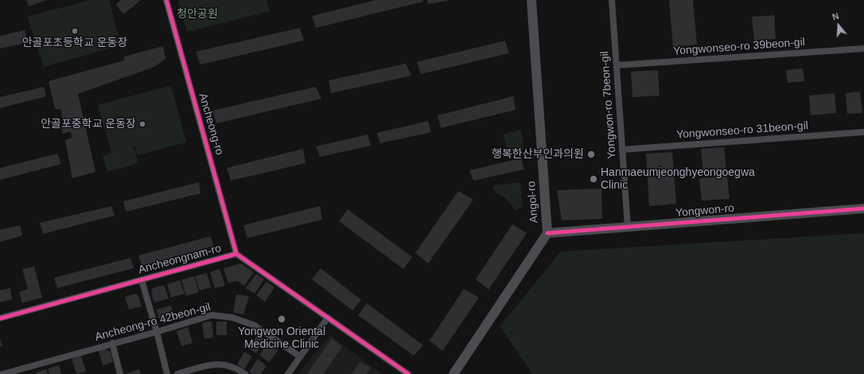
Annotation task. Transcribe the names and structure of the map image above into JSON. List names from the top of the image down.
{
  "streets": {
    "main road": ["Angol-ro", "Yongwon-ro"],
    "street": [
      "Yongwonseo-ro 39beon-gil",
      "Yongwon-ro 7beon-gil",
      "Ancheong-ro",
      "Yongwonseo-ro 31beon-gil",
      "Ancheongnam-ro",
      "Ancheong-ro 42beon-gil"
    ]
  },
  "crossings": [
    ["Yongwonseo-ro 39beon-gil", "Yongwon-ro 7beon-gil"],
    ["Yongwon-ro 7beon-gil", "Yongwonseo-ro 31beon-gil"],
    ["Yongwon-ro 7beon-gil", "Yongwon-ro"],
    ["Ancheong-ro", "Ancheongnam-ro"],
    ["Angol-ro", "Yongwon-ro"]
  ],
  "parks": ["청안공원"],
  "places": [
    "안골포초등학교 운동장",
    "안골포중학교 운동장",
    "행복한산부인과의원",
    "Hanmaeumjeonghyeongoegwa Clinic",
    "Yongwon Oriental Medicine Clinic"
  ],
  "north": "top"
}
